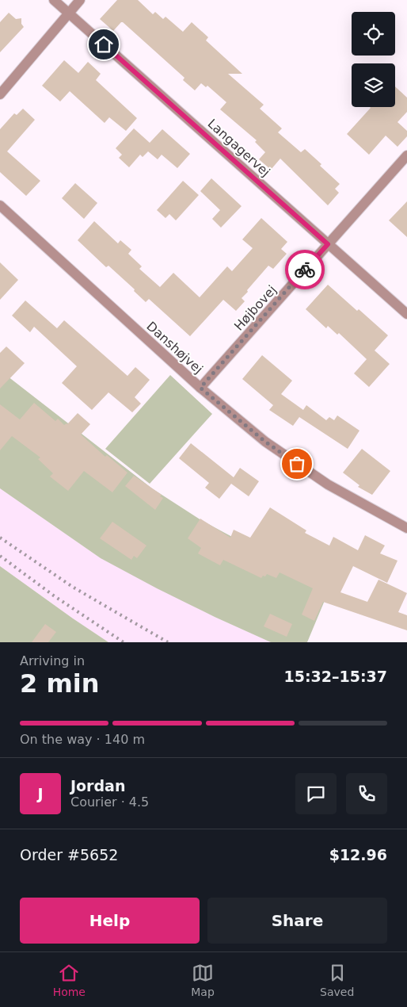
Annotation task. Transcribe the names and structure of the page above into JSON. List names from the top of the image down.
{
  "streets": {
    "street": ["Langagervej", "Højbovej", "Danshøjvej"]
  },
  "crossings": [
    ["Langagervej", "Højbovej"],
    ["Højbovej", "Danshøjvej"]
  ],
  "page": {
    "heading": ["2 min", "Arriving in", "15:32–15:37"],
    "panel": [
      "Jordan",
      "Courier · 4.5",
      "Order #5652",
      "$12.96"
    ],
    "bar": "On the way · 140 m",
    "round": "J",
    "buttons": ["Help", "Share"],
    "tabs": ["Home", "Map", "Saved"]
  }
}
